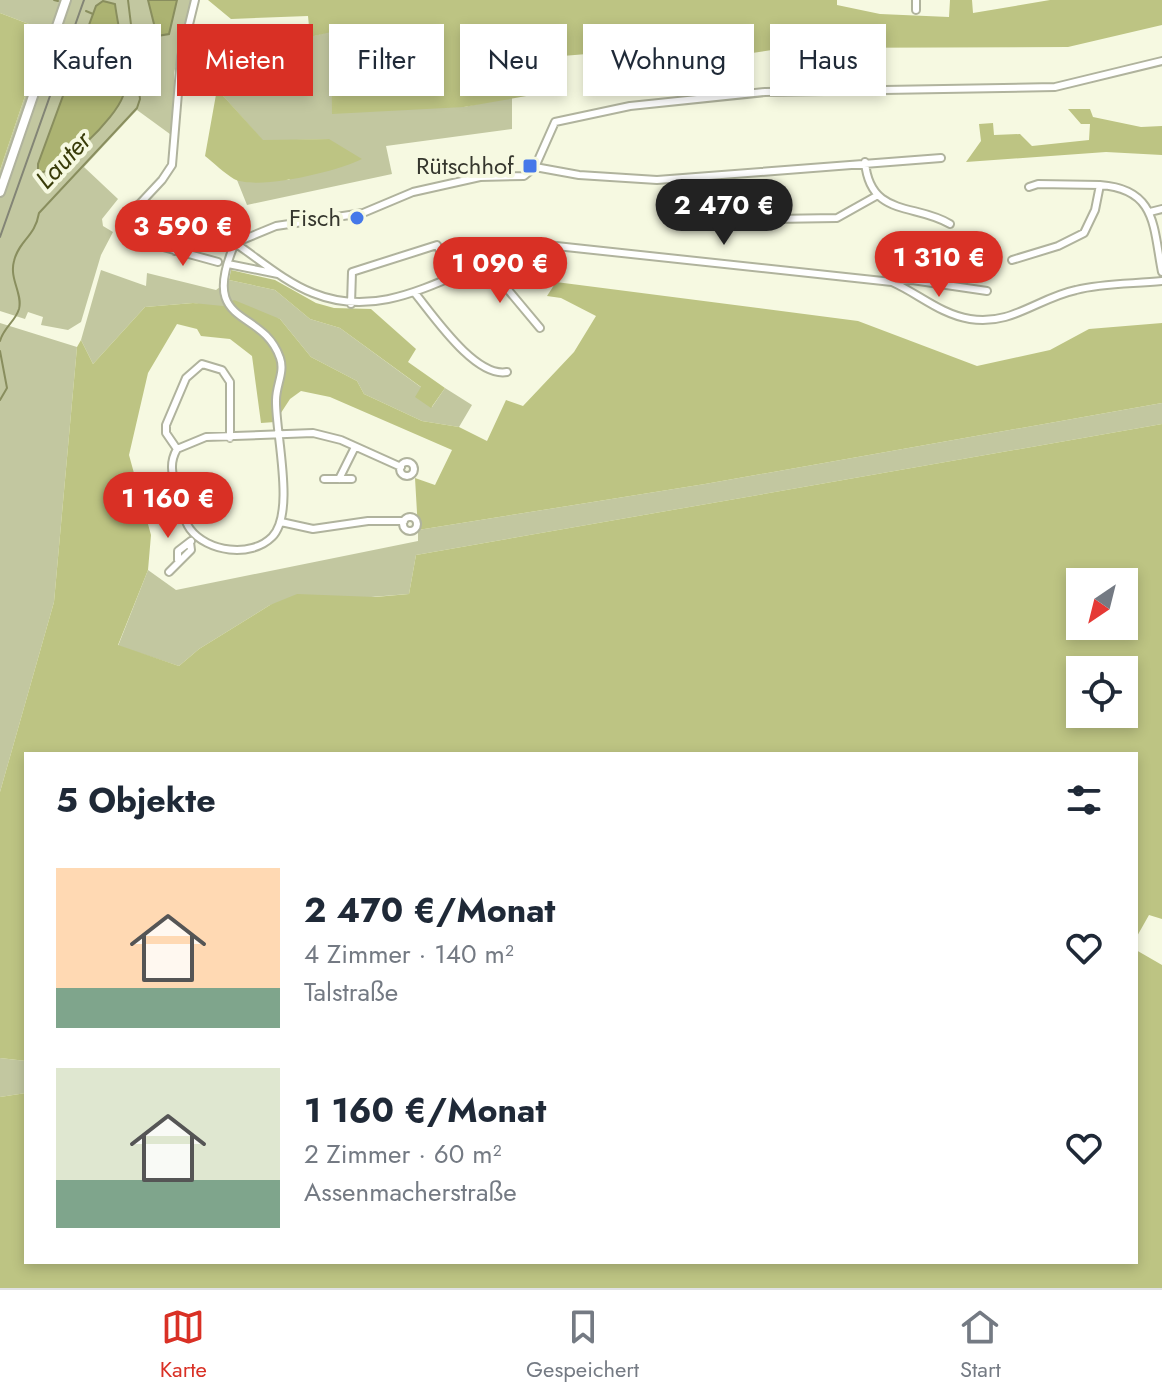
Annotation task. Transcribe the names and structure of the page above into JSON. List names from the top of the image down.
{
  "water": ["Lauter"],
  "places": {
    "transit": ["Rütschhof"],
    "other": ["Fisch"]
  },
  "north": "bottom left",
  "page": {
    "chip": [
      "Kaufen",
      "Mieten",
      "Filter",
      "Neu",
      "Wohnung",
      "Haus"
    ],
    "price": [
      "2 470 €",
      "3 590 €",
      "1 310 €",
      "1 090 €",
      "1 160 €"
    ],
    "heading": "5 Objekte",
    "list": [
      {
        "name": "2 470 €/Monat",
        "note": "4 Zimmer · 140 m² · Talstraße"
      },
      {
        "name": "1 160 €/Monat",
        "note": "2 Zimmer · 60 m² · Assenmacherstraße"
      }
    ],
    "tabs": ["Karte", "Gespeichert", "Start"]
  }
}
